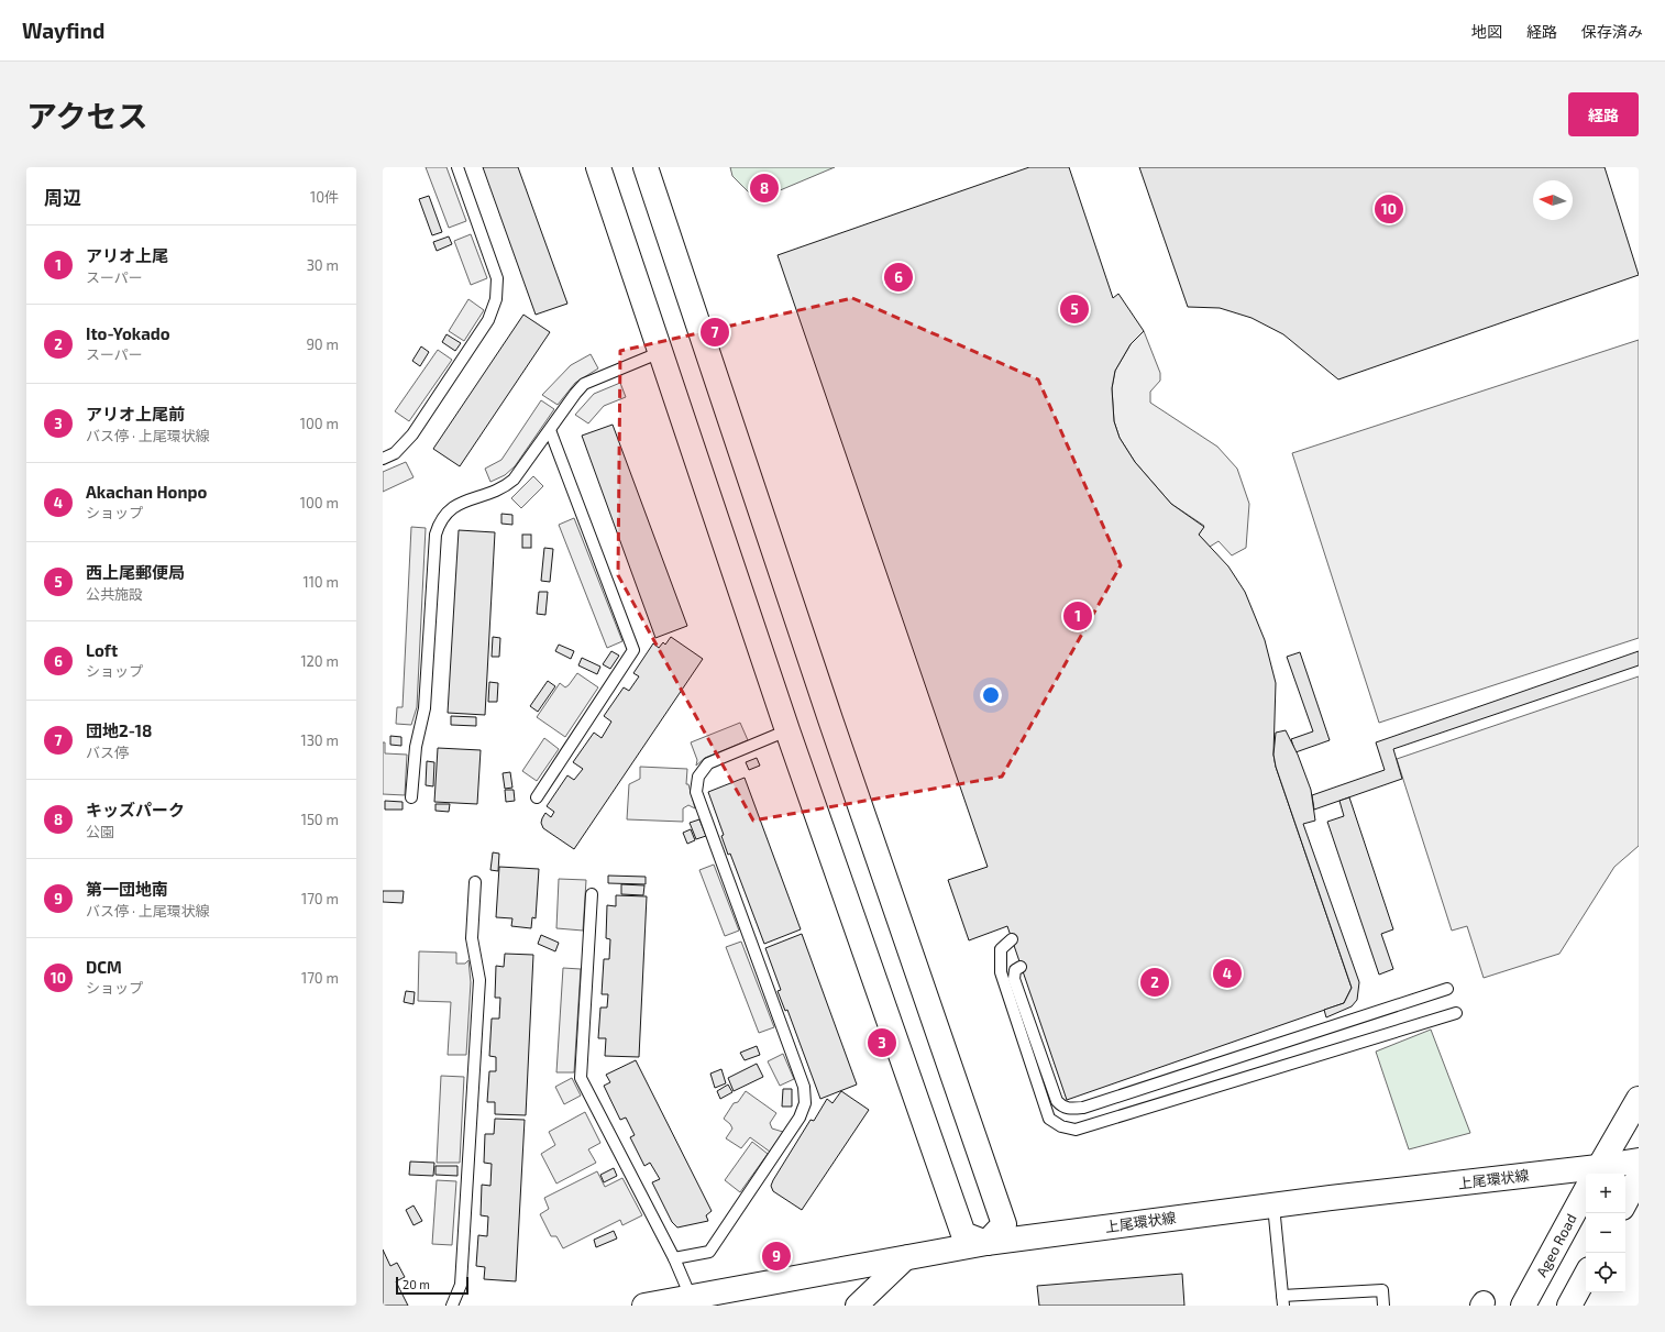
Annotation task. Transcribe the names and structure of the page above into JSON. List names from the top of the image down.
{
  "streets": {
    "main road": ["上尾環状線", "Ageo Road"]
  },
  "scale_bar": "20 m",
  "north": "left",
  "page": {
    "header": "Wayfind",
    "nav": ["地図", "経路", "保存済み"],
    "title": "アクセス",
    "buttons": "経路",
    "heading": ["周辺", "10件"],
    "pins": [
      "8",
      "10",
      "6",
      "5",
      "7",
      "1",
      "4",
      "2",
      "3",
      "9"
    ],
    "list": [
      {
        "mark": "1",
        "name": "アリオ上尾",
        "note": "スーパー",
        "value": "30 m"
      },
      {
        "mark": "2",
        "name": "Ito-Yokado",
        "note": "スーパー",
        "value": "90 m"
      },
      {
        "mark": "3",
        "name": "アリオ上尾前",
        "note": "バス停 · 上尾環状線",
        "value": "100 m"
      },
      {
        "mark": "4",
        "name": "Akachan Honpo",
        "note": "ショップ",
        "value": "100 m"
      },
      {
        "mark": "5",
        "name": "西上尾郵便局",
        "note": "公共施設",
        "value": "110 m"
      },
      {
        "mark": "6",
        "name": "Loft",
        "note": "ショップ",
        "value": "120 m"
      },
      {
        "mark": "7",
        "name": "団地2-18",
        "note": "バス停",
        "value": "130 m"
      },
      {
        "mark": "8",
        "name": "キッズパーク",
        "note": "公園",
        "value": "150 m"
      },
      {
        "mark": "9",
        "name": "第一団地南",
        "note": "バス停 · 上尾環状線",
        "value": "170 m"
      },
      {
        "mark": "10",
        "name": "DCM",
        "note": "ショップ",
        "value": "170 m"
      }
    ],
    "map_buttons": ["+", "−"],
    "scale": "20 m"
  }
}
